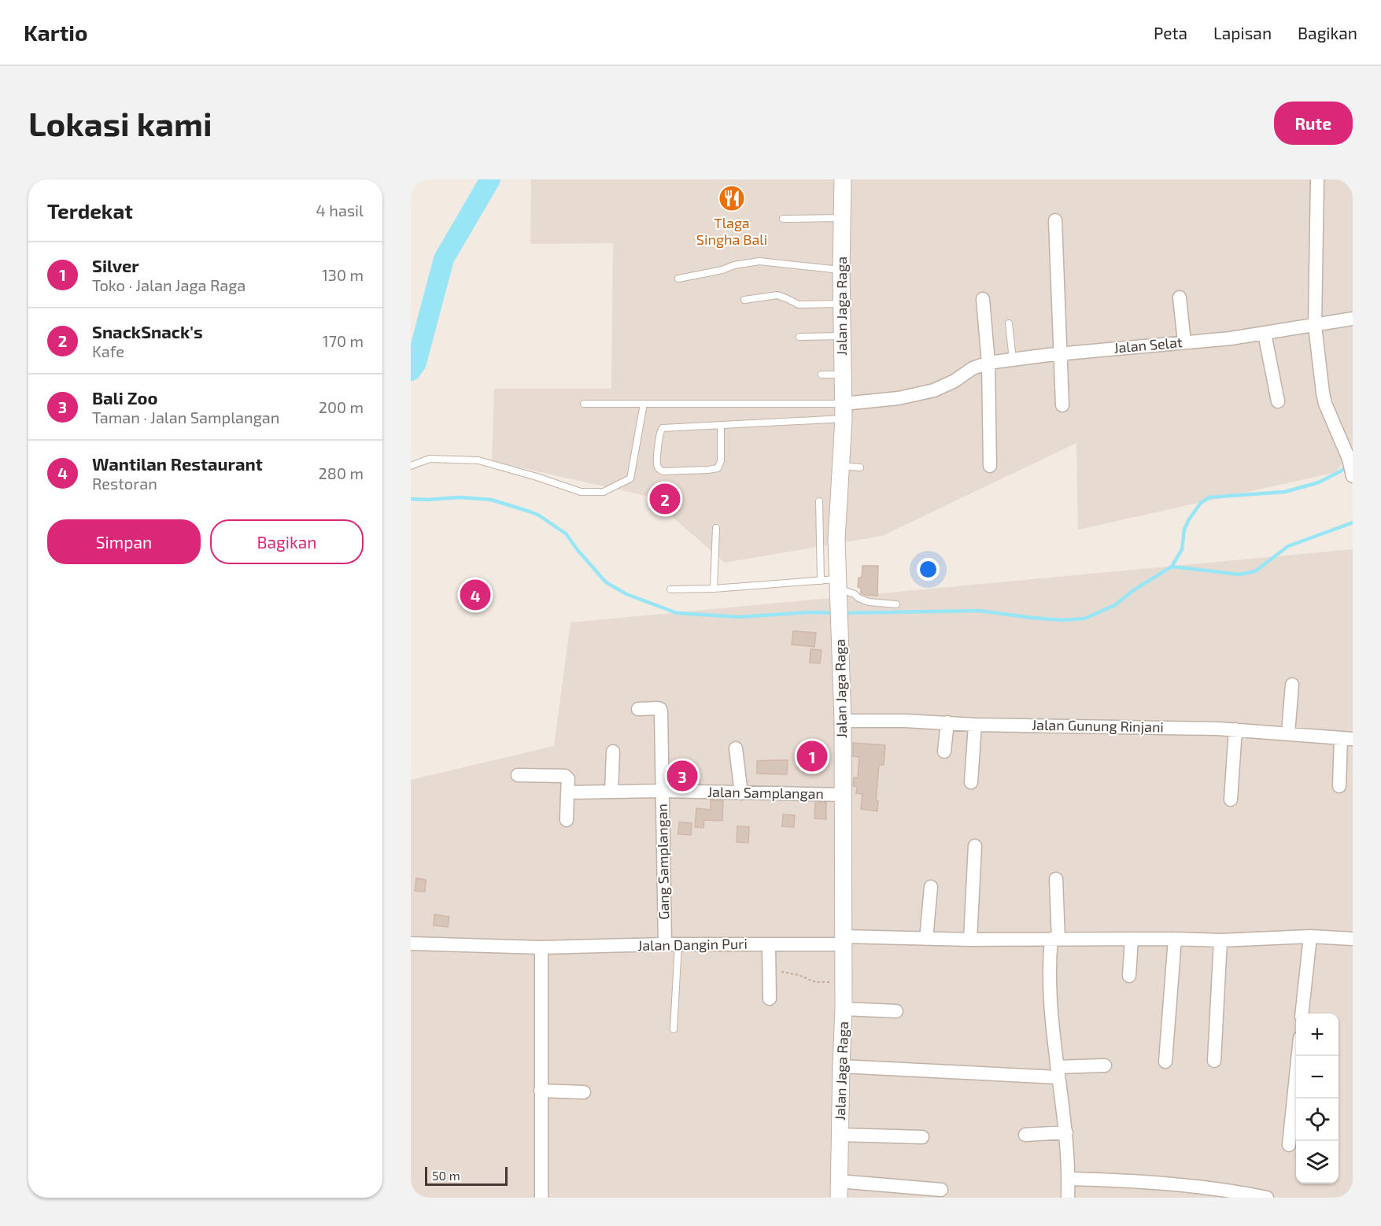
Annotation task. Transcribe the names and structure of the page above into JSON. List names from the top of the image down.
{
  "streets": {
    "street": [
      "Jalan Jaga Raga",
      "Jalan Selat",
      "Jalan Gunung Rinjani",
      "Jalan Samplangan",
      "Gang Samplangan",
      "Jalan Dangin Puri"
    ]
  },
  "crossings": [
    ["Jalan Jaga Raga", "Jalan Selat"],
    ["Jalan Jaga Raga", "Jalan Gunung Rinjani"],
    ["Jalan Jaga Raga", "Jalan Samplangan"],
    ["Jalan Jaga Raga", "Jalan Dangin Puri"],
    ["Jalan Samplangan", "Gang Samplangan"],
    ["Gang Samplangan", "Jalan Dangin Puri"]
  ],
  "places": {
    "restaurant": ["Tlaga Singha Bali"]
  },
  "scale_bar": "50 m",
  "page": {
    "header": "Kartio",
    "nav": ["Peta", "Lapisan", "Bagikan"],
    "buttons": [
      "Rute",
      ["Simpan", "Bagikan"]
    ],
    "title": "Lokasi kami",
    "heading": ["Terdekat", "4 hasil"],
    "list": [
      {
        "mark": "1",
        "name": "Silver",
        "note": "Toko · Jalan Jaga Raga",
        "value": "130 m"
      },
      {
        "mark": "2",
        "name": "SnackSnack's",
        "note": "Kafe",
        "value": "170 m"
      },
      {
        "mark": "3",
        "name": "Bali Zoo",
        "note": "Taman · Jalan Samplangan",
        "value": "200 m"
      },
      {
        "mark": "4",
        "name": "Wantilan Restaurant",
        "note": "Restoran",
        "value": "280 m"
      }
    ],
    "pins": [
      "2",
      "4",
      "1",
      "3"
    ],
    "map_buttons": ["+", "−"],
    "scale": "50 m"
  }
}
